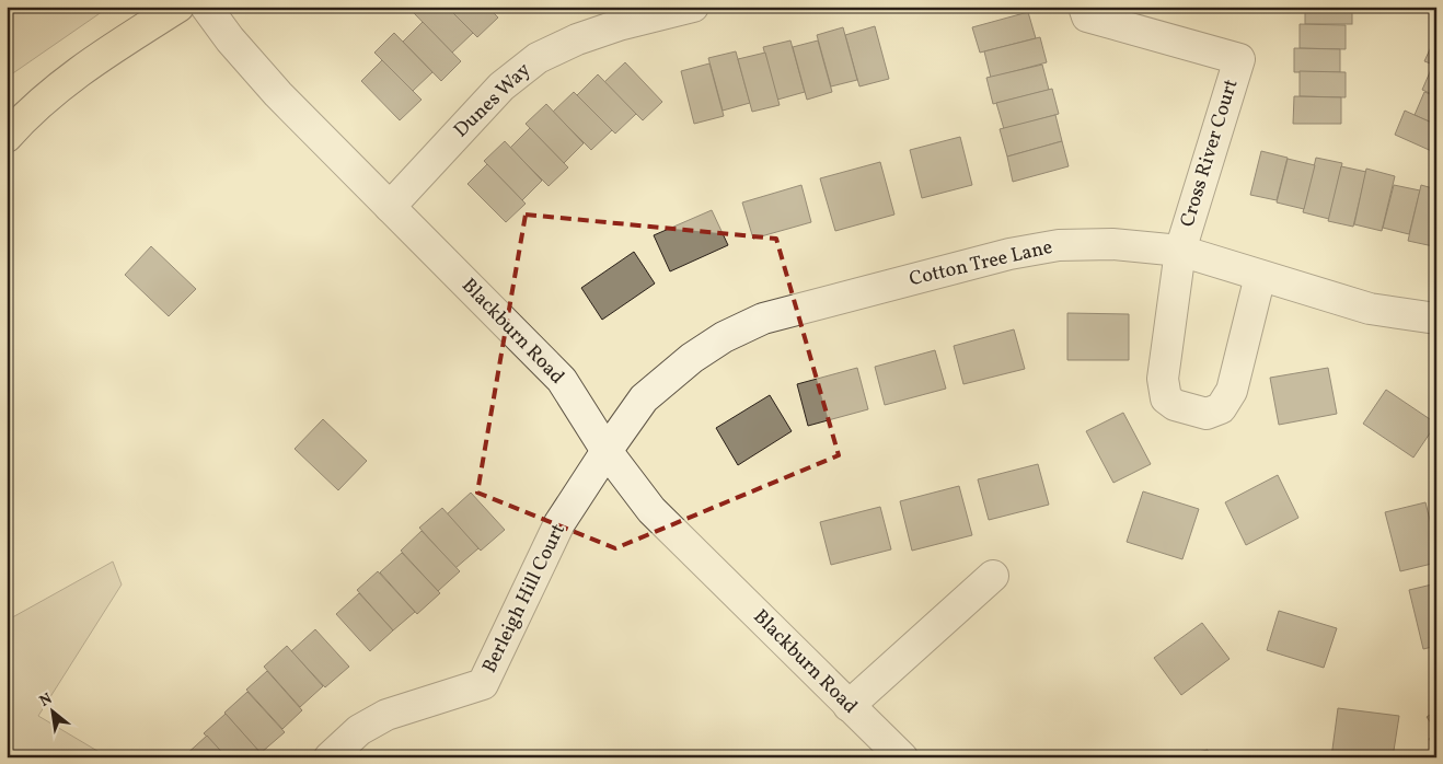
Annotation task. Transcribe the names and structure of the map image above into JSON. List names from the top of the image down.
{
  "streets": {
    "street": [
      "Dunes Way",
      "Cross River Court",
      "Cotton Tree Lane",
      "Blackburn Road",
      "Berleigh Hill Court"
    ]
  },
  "crossings": [
    ["Dunes Way", "Blackburn Road"],
    ["Cross River Court", "Cotton Tree Lane"],
    ["Cotton Tree Lane", "Blackburn Road"],
    ["Cotton Tree Lane", "Berleigh Hill Court"],
    ["Blackburn Road", "Berleigh Hill Court"]
  ],
  "north": "top left"
}
